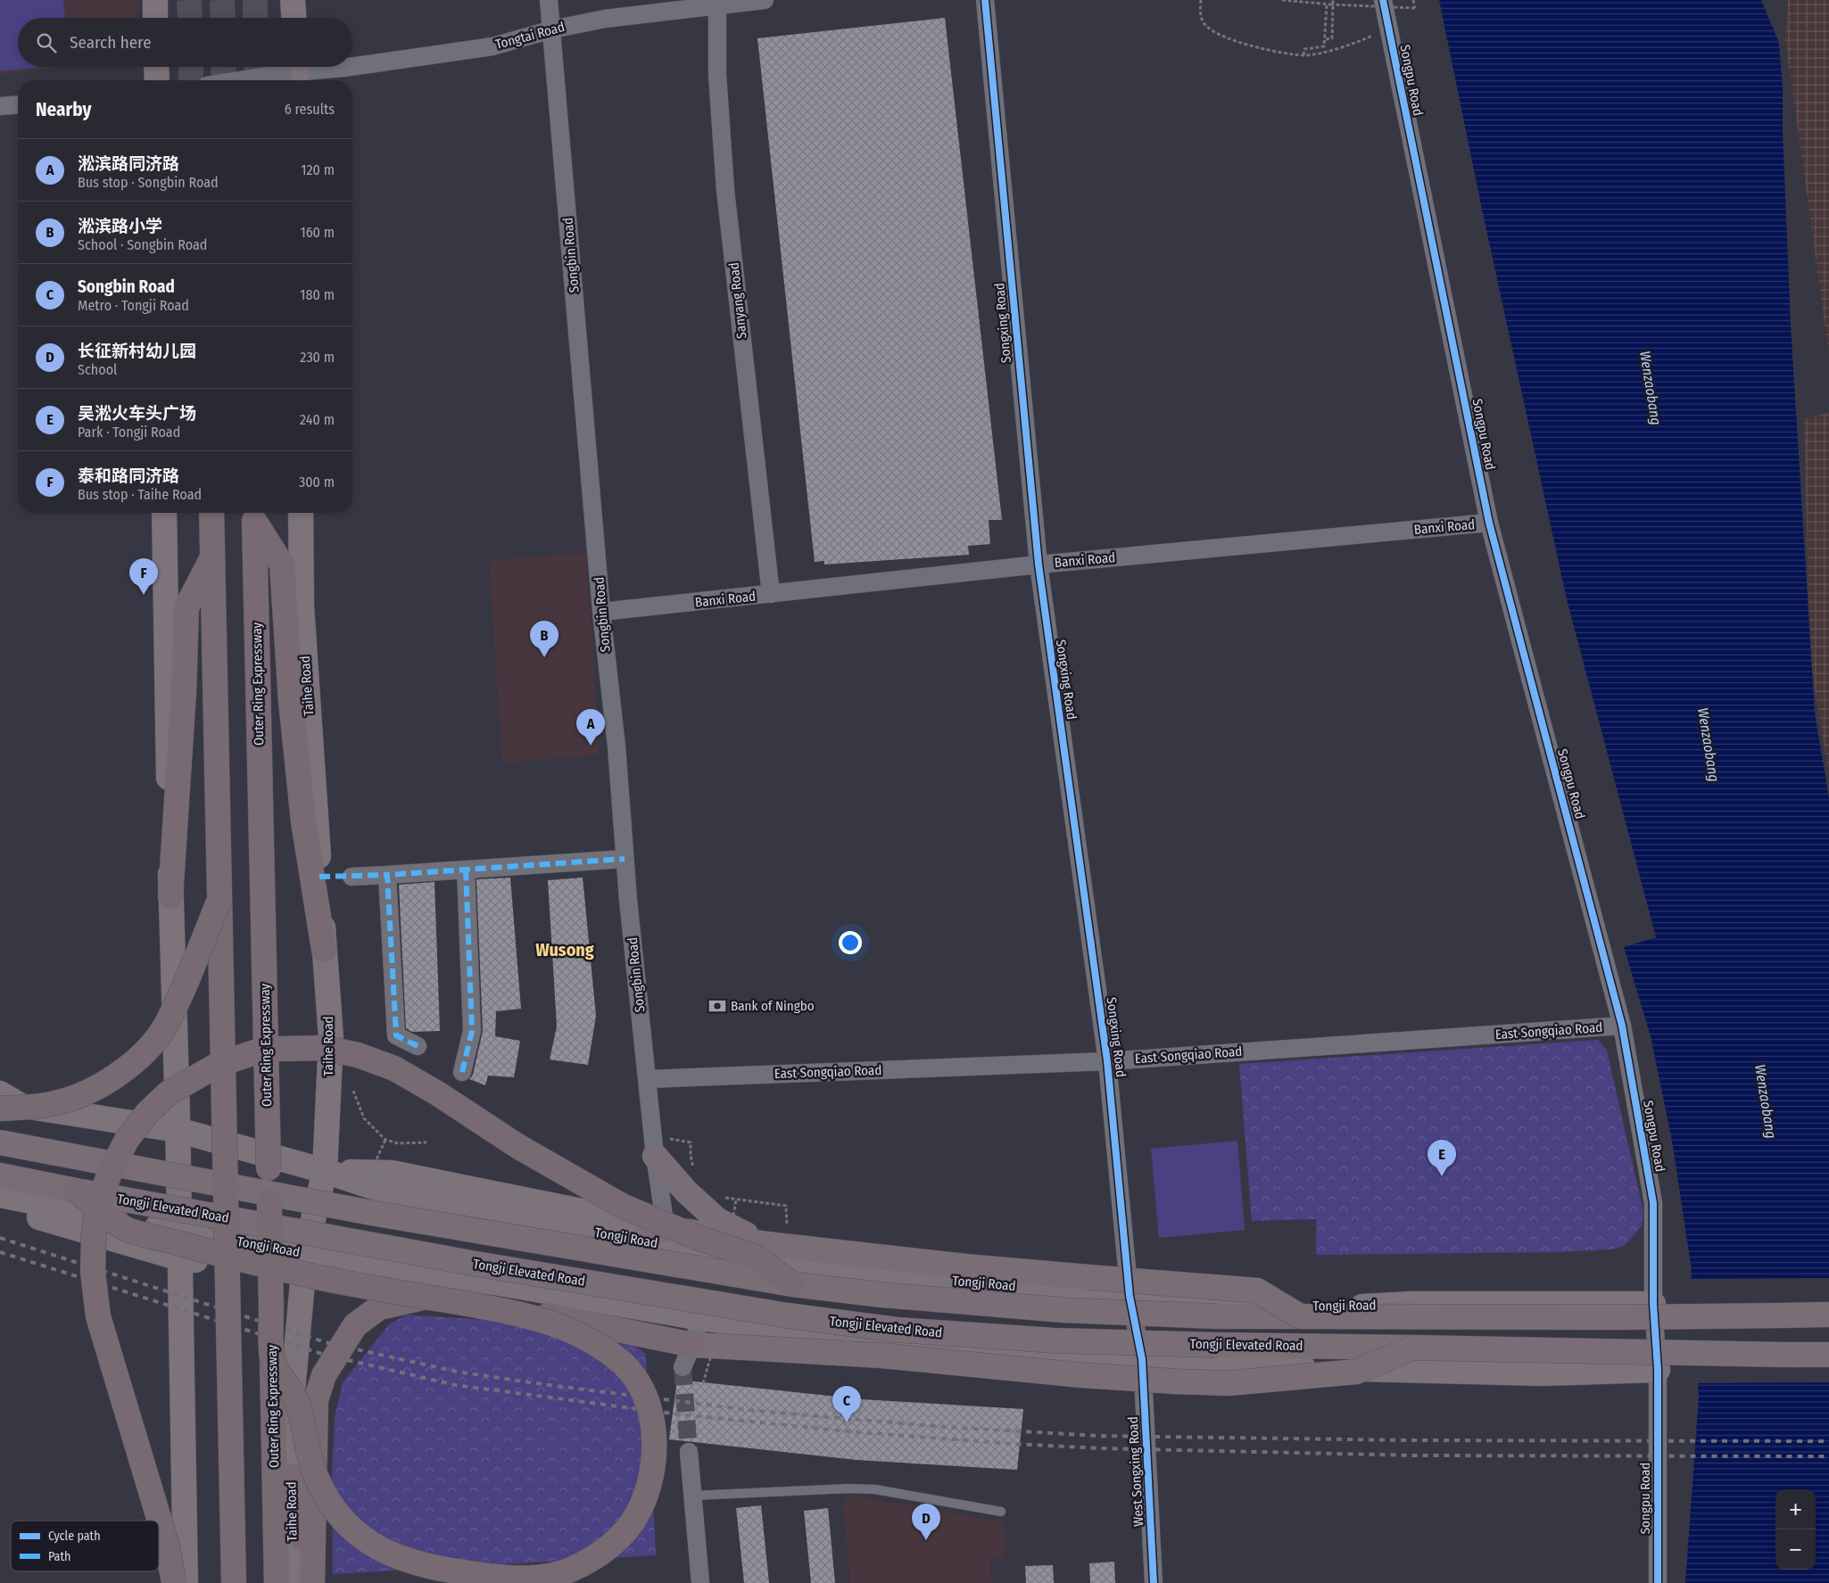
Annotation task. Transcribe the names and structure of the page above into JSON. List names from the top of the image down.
{
  "streets": {
    "highway": ["Outer Ring Expressway", "Tongji Elevated Road"],
    "main road": ["Taihe Road", "Tongji Road"],
    "street": [
      "Tongtai Road",
      "Songpu Road",
      "Songbin Road",
      "Sanyang Road",
      "Songxing Road",
      "Banxi Road",
      "East Songqiao Road",
      "West Songxing Road"
    ]
  },
  "crossings": [
    ["Tongtai Road", "Songbin Road"],
    ["Tongtai Road", "Sanyang Road"],
    ["Songpu Road", "Banxi Road"],
    ["Songpu Road", "East Songqiao Road"],
    ["Songpu Road", "Tongji Road"],
    ["Songbin Road", "Banxi Road"],
    ["Songbin Road", "East Songqiao Road"],
    ["Songbin Road", "Tongji Road"],
    ["Sanyang Road", "Banxi Road"],
    ["Songxing Road", "Banxi Road"],
    ["Songxing Road", "East Songqiao Road"],
    ["Songxing Road", "Tongji Road"],
    ["Songxing Road", "West Songxing Road"],
    ["Taihe Road", "Tongji Road"],
    ["Tongji Road", "West Songxing Road"]
  ],
  "districts": ["Wusong"],
  "water": ["Wenzaobang"],
  "places": {
    "bank": ["Bank of Ningbo"]
  },
  "legend": ["Cycle path", "Path"],
  "page": {
    "search": "Search here",
    "heading": ["Nearby", "6 results"],
    "list": [
      {
        "mark": "A",
        "name": "淞滨路同济路",
        "note": "Bus stop · Songbin Road",
        "value": "120 m"
      },
      {
        "mark": "B",
        "name": "淞滨路小学",
        "note": "School · Songbin Road",
        "value": "160 m"
      },
      {
        "mark": "C",
        "name": "Songbin Road",
        "note": "Metro · Tongji Road",
        "value": "180 m"
      },
      {
        "mark": "D",
        "name": "长征新村幼儿园",
        "note": "School",
        "value": "230 m"
      },
      {
        "mark": "E",
        "name": "吴淞火车头广场",
        "note": "Park · Tongji Road",
        "value": "240 m"
      },
      {
        "mark": "F",
        "name": "泰和路同济路",
        "note": "Bus stop · Taihe Road",
        "value": "300 m"
      }
    ],
    "pins": [
      "F",
      "B",
      "A",
      "E",
      "C",
      "D"
    ],
    "map_buttons": ["+", "−"]
  }
}
